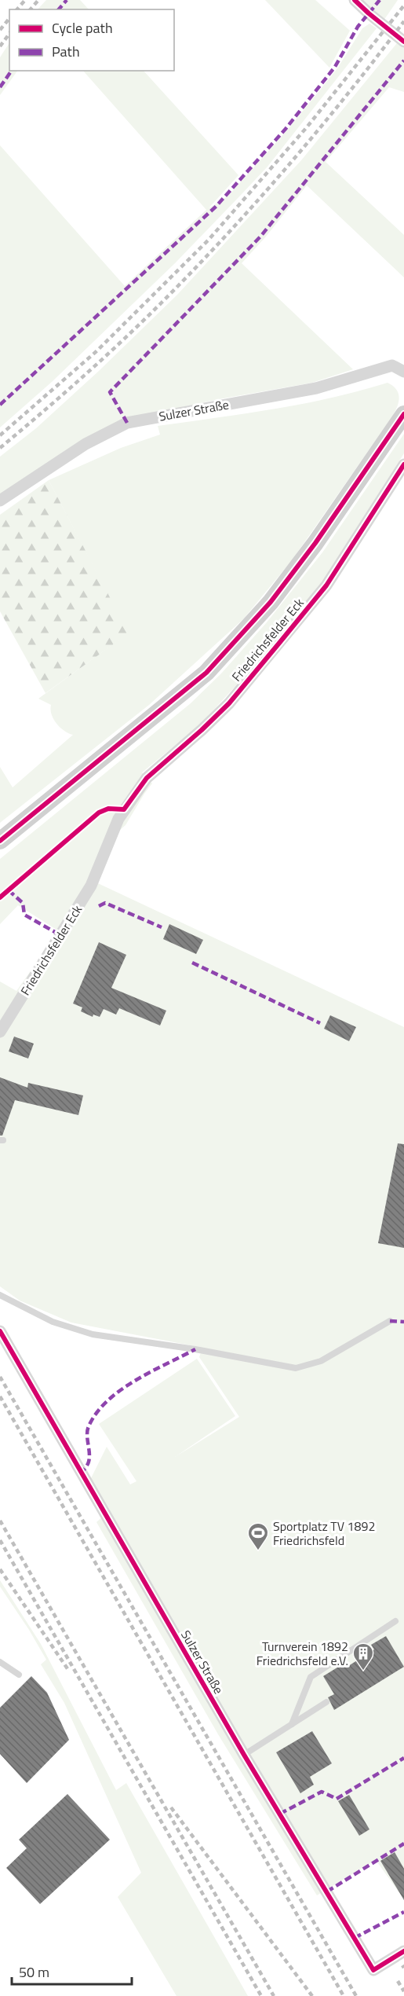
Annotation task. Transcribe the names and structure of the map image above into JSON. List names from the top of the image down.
{
  "streets": {
    "street": ["Sulzer Straße", "Friedrichsfelder Eck"]
  },
  "places": {
    "sports": ["Sportplatz TV 1892 Friedrichsfeld"],
    "building": ["Turnverein 1892 Friedrichsfeld e.V."]
  },
  "legend": ["Cycle path", "Path"],
  "scale_bar": "50 m"
}
